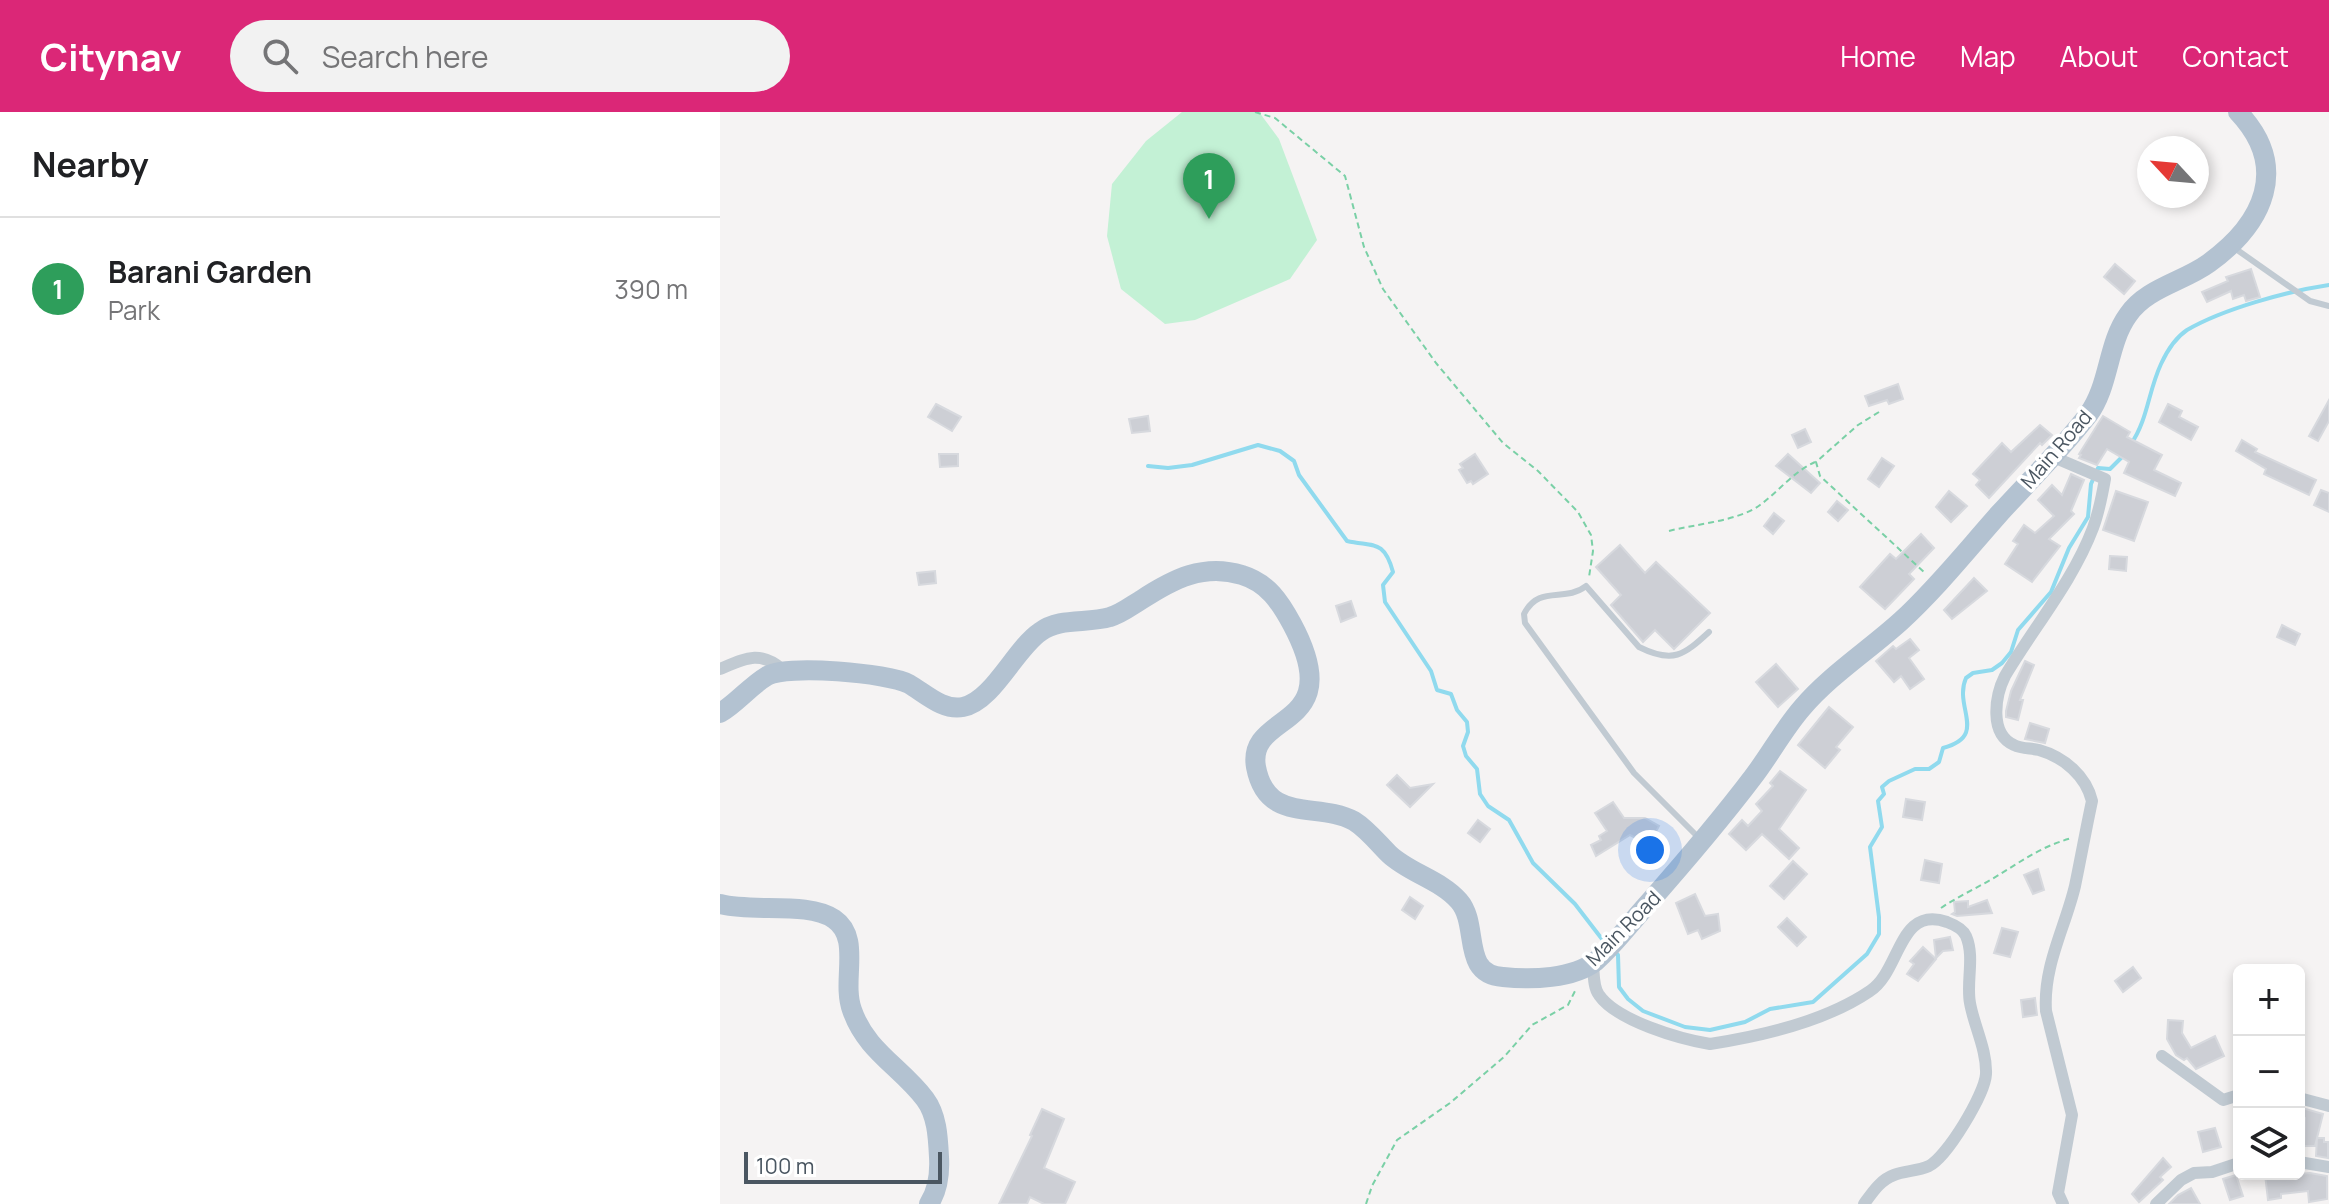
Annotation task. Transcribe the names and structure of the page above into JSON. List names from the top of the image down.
{
  "streets": {
    "main road": ["Main Road"]
  },
  "scale_bar": "100 m",
  "north": "top left",
  "page": {
    "header": "Citynav",
    "search": "Search here",
    "nav": [
      "Home",
      "Map",
      "About",
      "Contact"
    ],
    "heading": "Nearby",
    "pins": "1",
    "list": [
      {
        "mark": "1",
        "name": "Barani Garden",
        "note": "Park",
        "value": "390 m"
      }
    ],
    "map_buttons": ["+", "−"],
    "scale": "100 m"
  }
}
